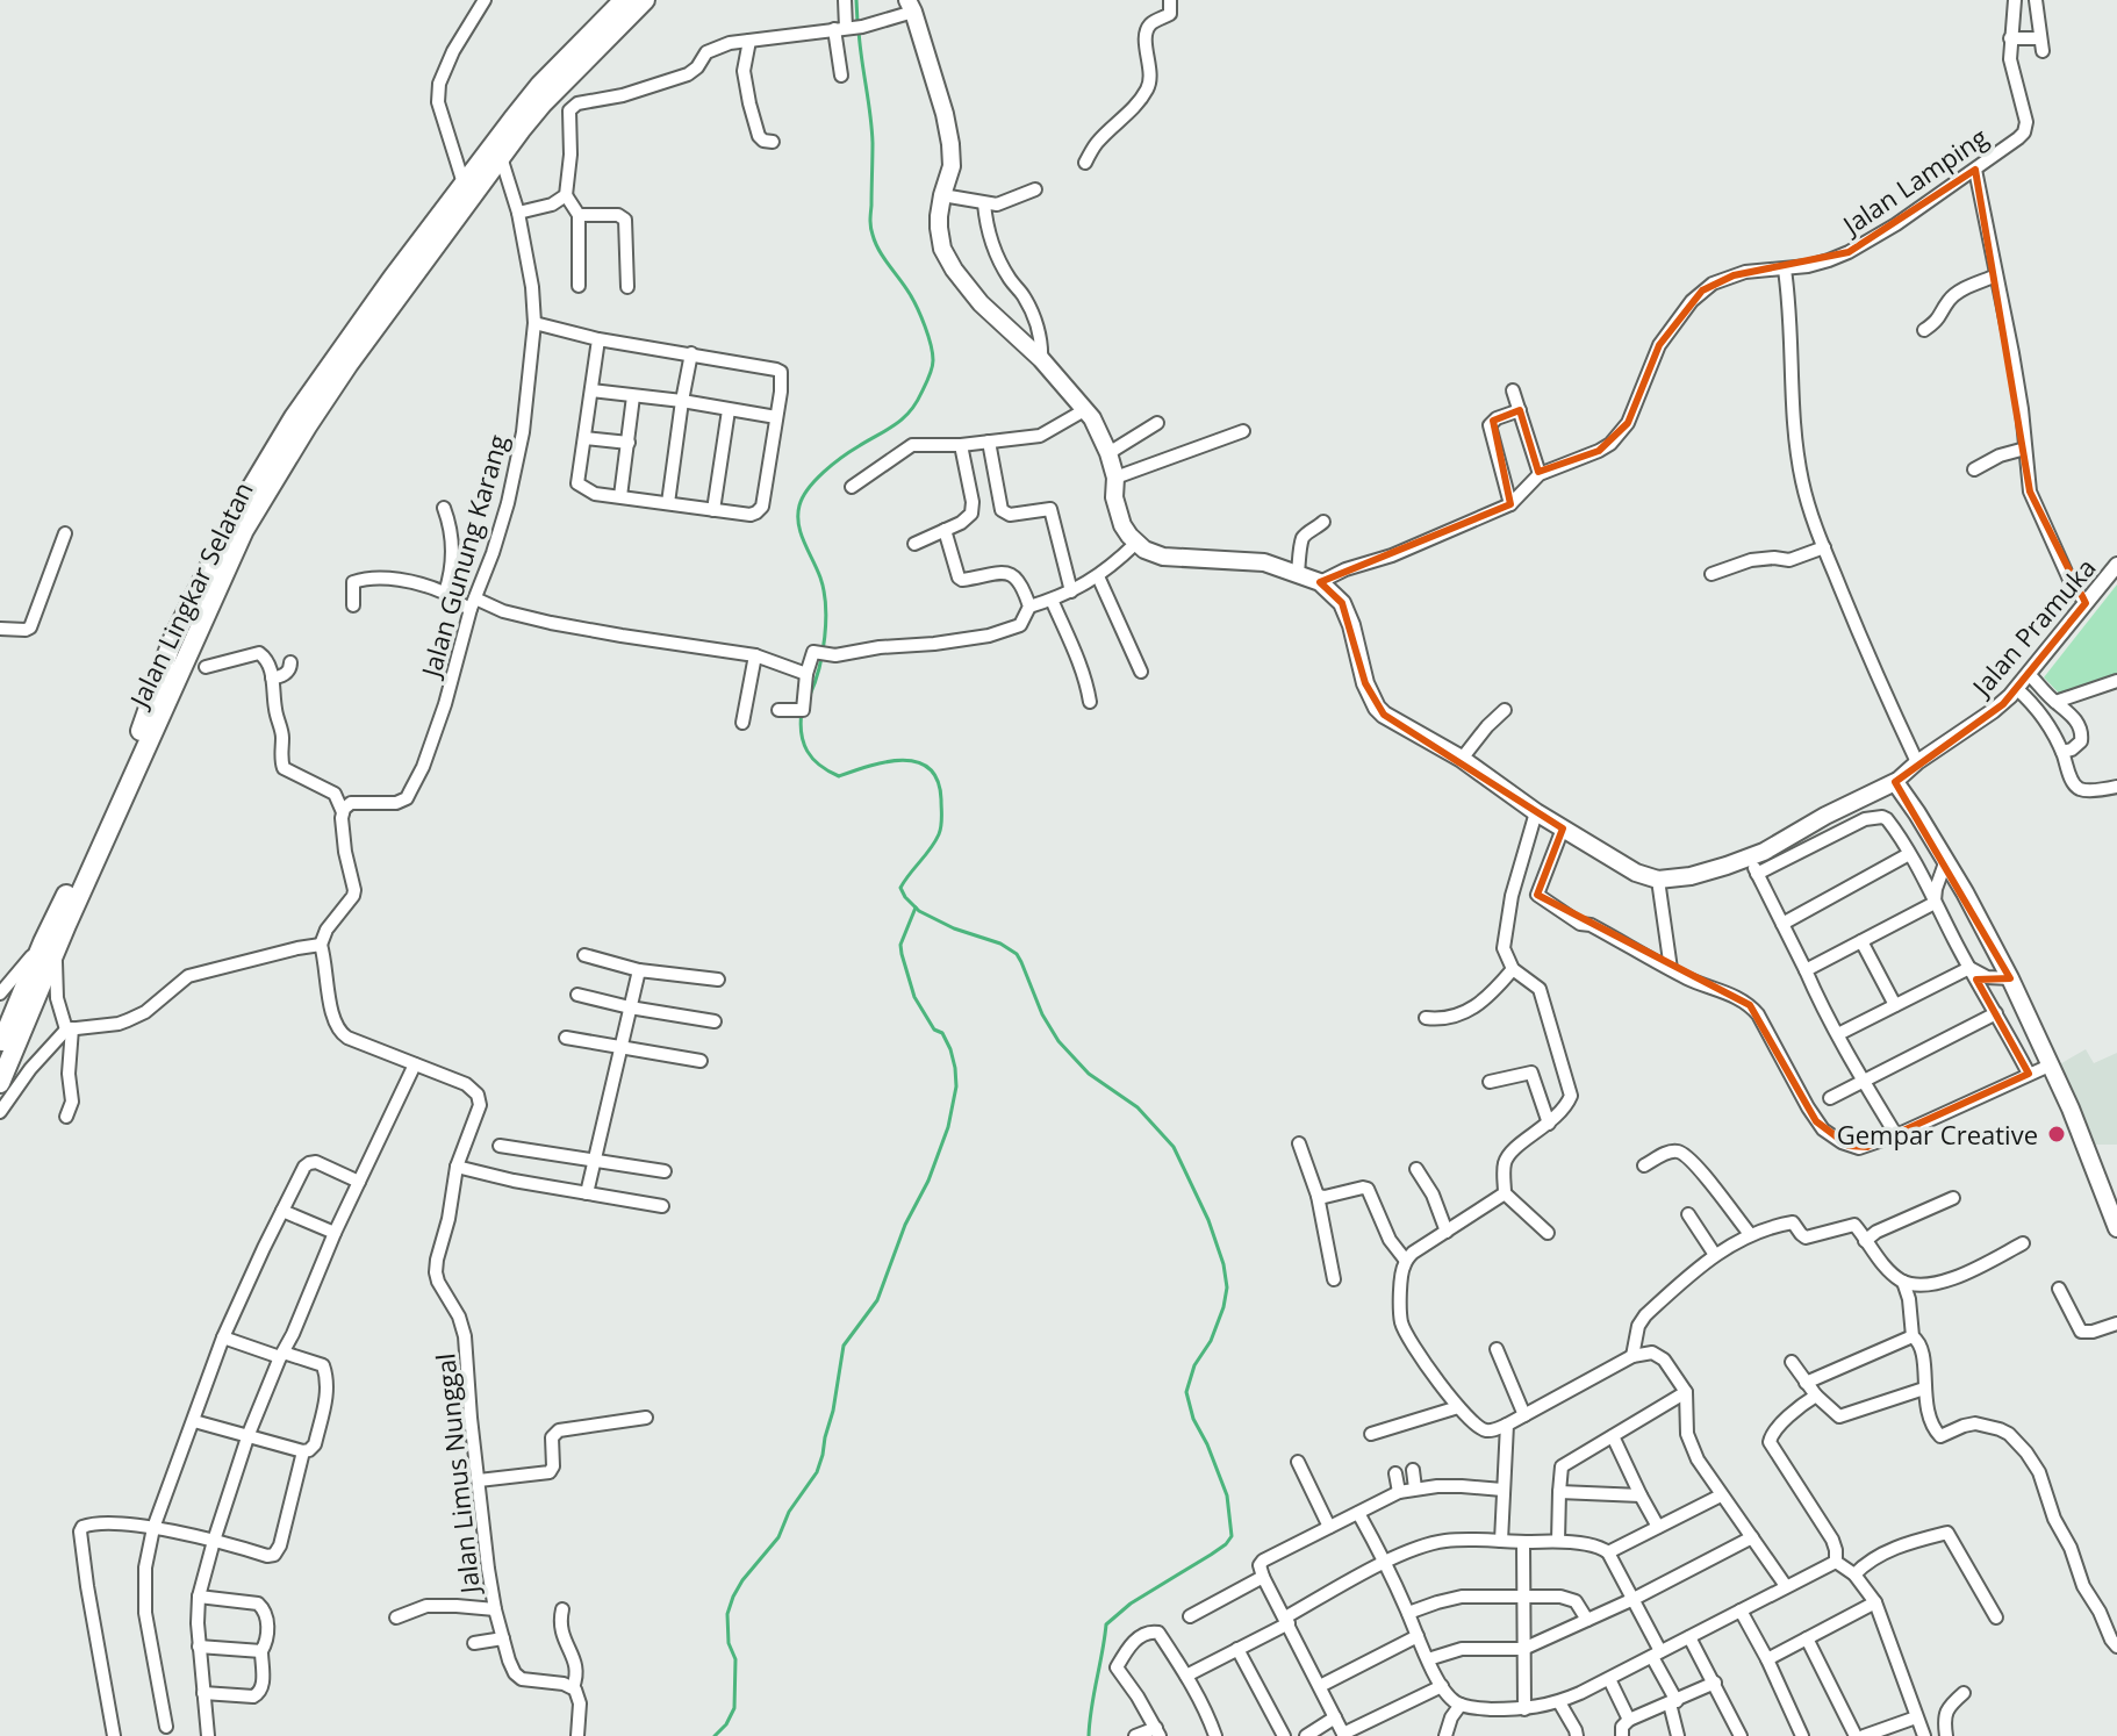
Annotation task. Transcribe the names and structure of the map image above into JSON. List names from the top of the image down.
{
  "streets": {
    "main road": ["Jalan Lingkar Selatan"],
    "street": [
      "Jalan Lamping",
      "Jalan Gunung Karang",
      "Jalan Pramuka",
      "Jalan Limus Nunggal"
    ]
  },
  "crossings": [
    ["Jalan Gunung Karang", "Jalan Lingkar Selatan"]
  ],
  "places": ["Gempar Creative"]
}
